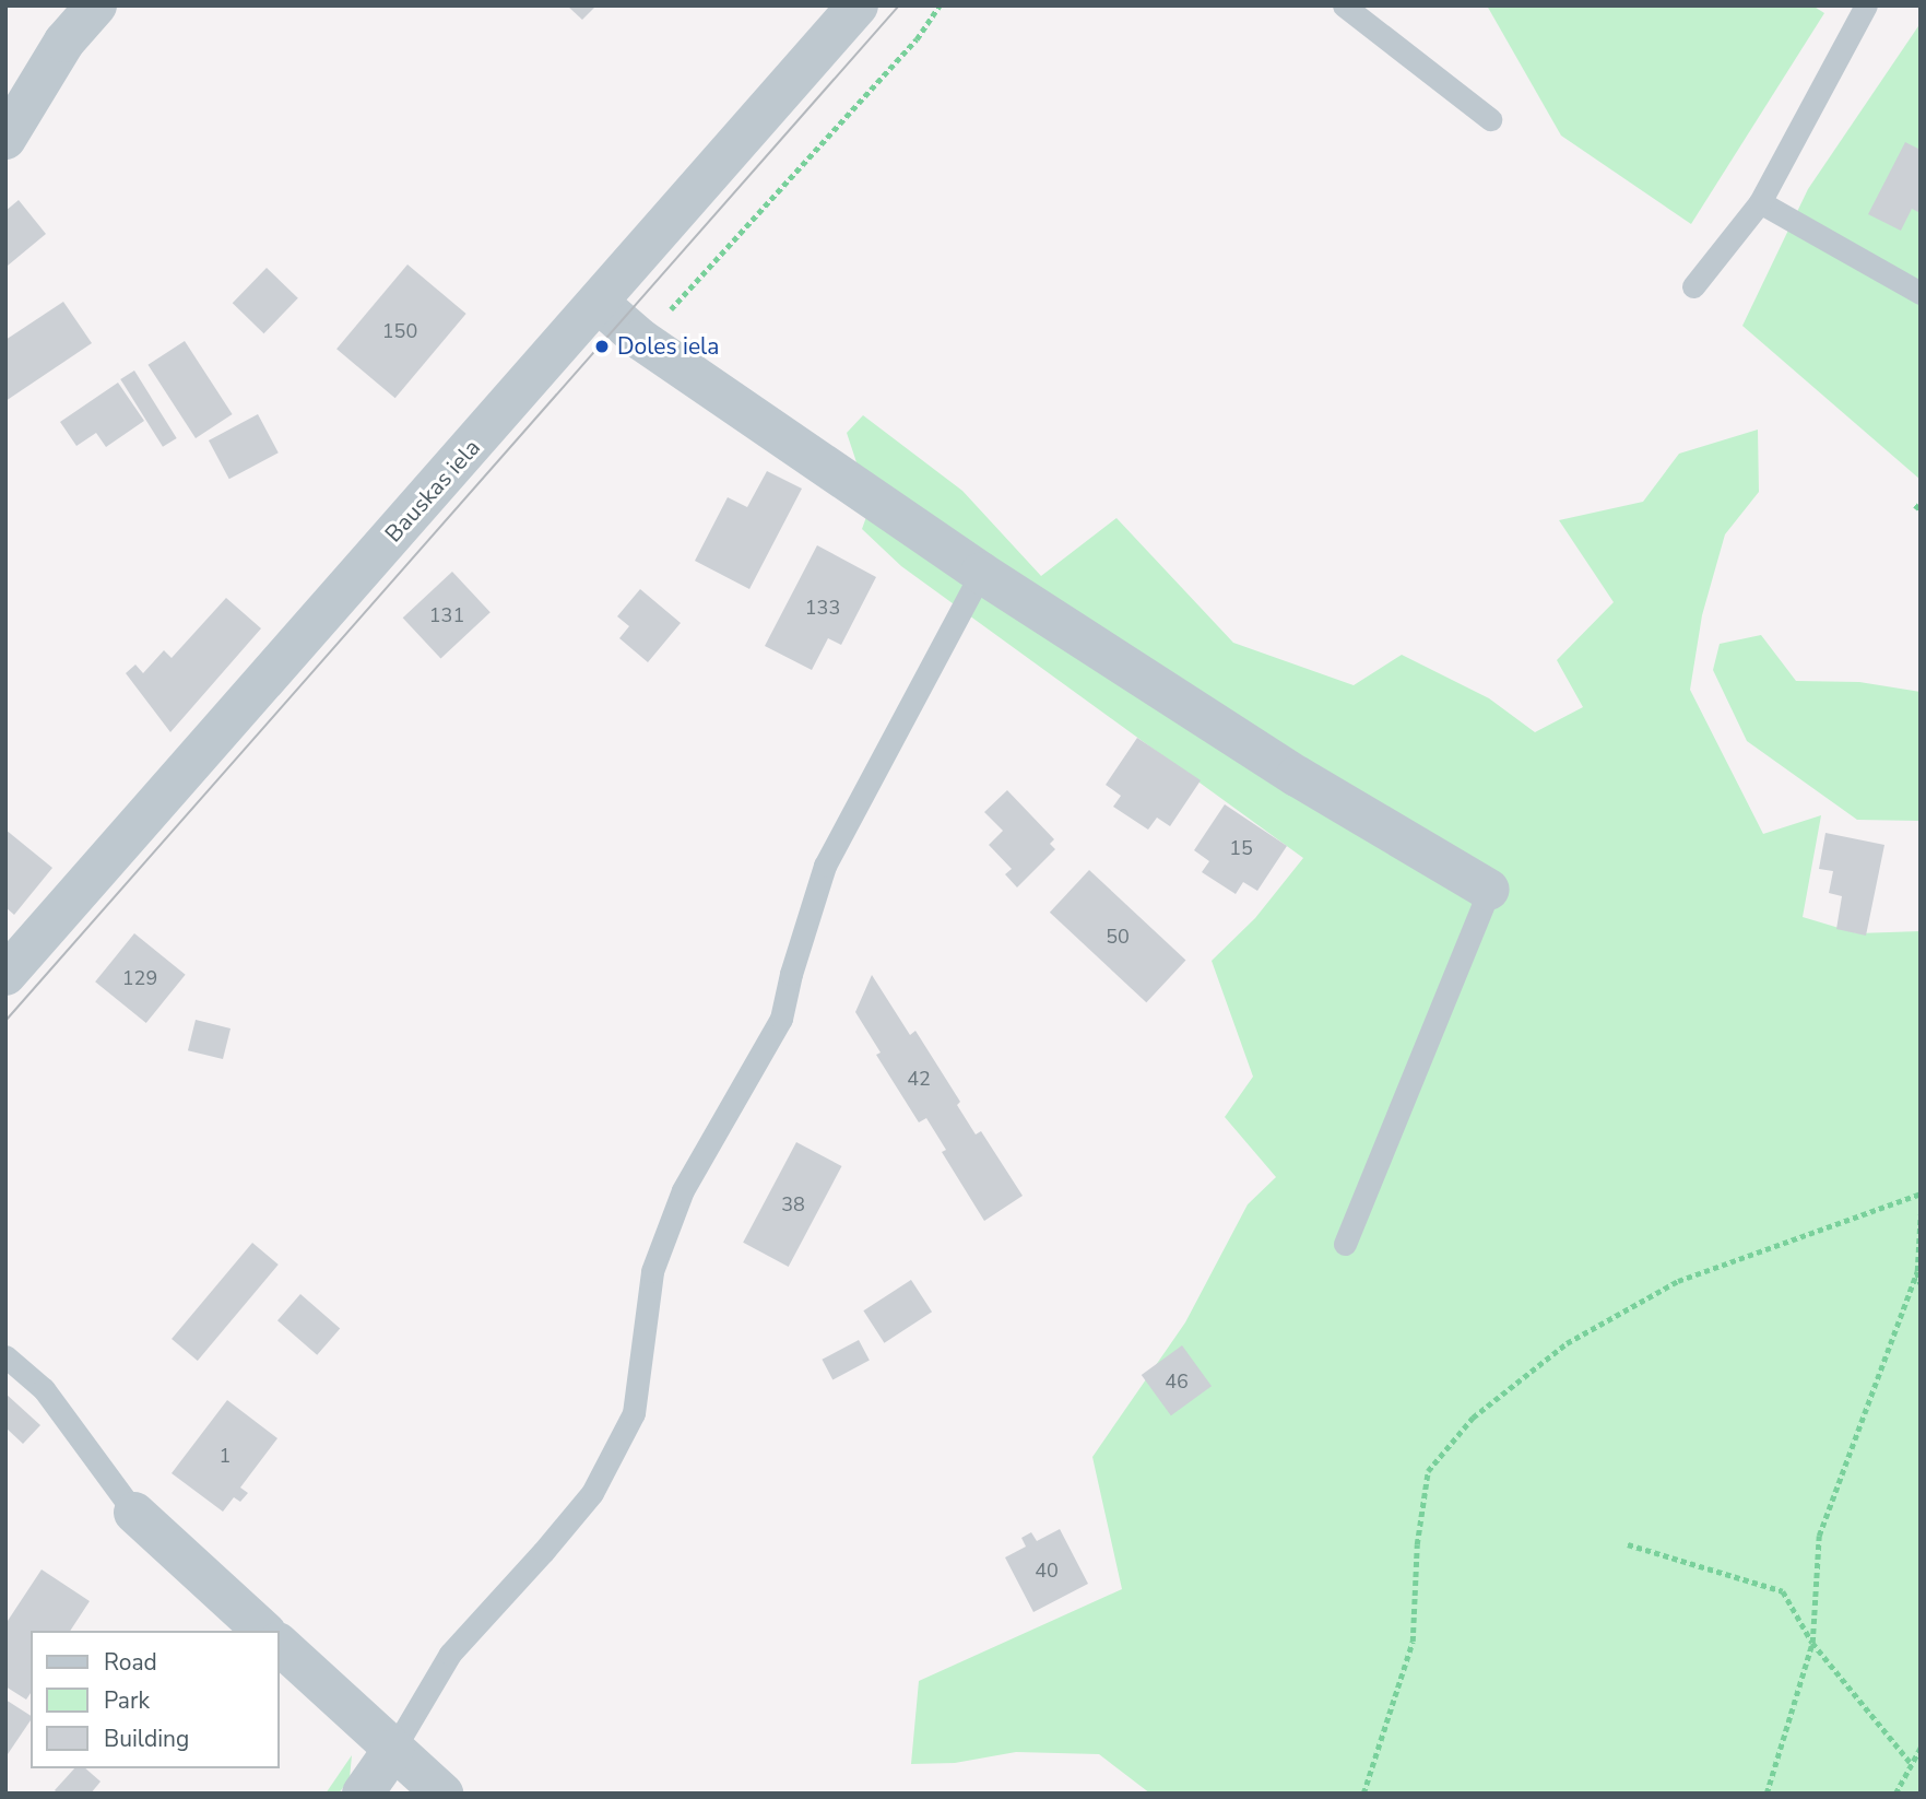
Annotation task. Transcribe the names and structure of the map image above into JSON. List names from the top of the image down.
{
  "streets": {
    "street": ["Bauskas iela"]
  },
  "places": ["Doles iela"],
  "house_numbers": [
    "150",
    "133",
    "131",
    "15",
    "50",
    "129",
    "42",
    "38",
    "46",
    "1",
    "40"
  ],
  "legend": ["Road", "Park", "Building"]
}
